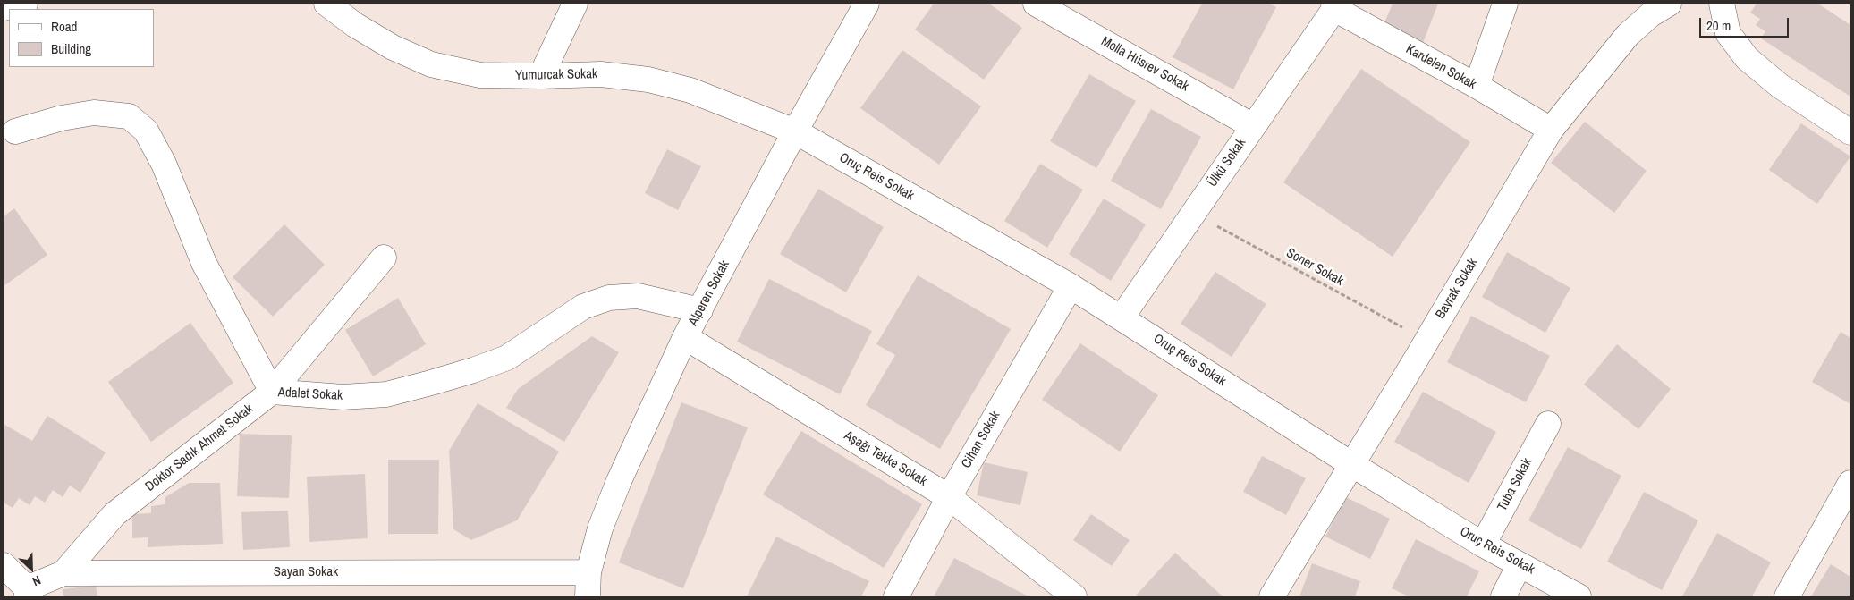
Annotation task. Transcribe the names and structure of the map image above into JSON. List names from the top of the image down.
{
  "streets": {
    "street": [
      "Molla Hüsrev Sokak",
      "Kardelen Sokak",
      "Yumurcak Sokak",
      "Ülkü Sokak",
      "Oruç Reis Sokak",
      "Bayrak Sokak",
      "Alperen Sokak",
      "Adalet Sokak",
      "Cihan Sokak",
      "Doktor Sadık Ahmet Sokak",
      "Aşağı Tekke Sokak",
      "Tuba Sokak",
      "Sayan Sokak"
    ],
    "path": ["Soner Sokak"]
  },
  "crossings": [
    ["Molla Hüsrev Sokak", "Ülkü Sokak"],
    ["Kardelen Sokak", "Ülkü Sokak"],
    ["Kardelen Sokak", "Bayrak Sokak"],
    ["Yumurcak Sokak", "Oruç Reis Sokak"],
    ["Yumurcak Sokak", "Alperen Sokak"],
    ["Ülkü Sokak", "Oruç Reis Sokak"],
    ["Ülkü Sokak", "Soner Sokak"],
    ["Oruç Reis Sokak", "Bayrak Sokak"],
    ["Oruç Reis Sokak", "Alperen Sokak"],
    ["Oruç Reis Sokak", "Cihan Sokak"],
    ["Oruç Reis Sokak", "Tuba Sokak"],
    ["Soner Sokak", "Bayrak Sokak"],
    ["Alperen Sokak", "Adalet Sokak"],
    ["Alperen Sokak", "Aşağı Tekke Sokak"],
    ["Alperen Sokak", "Sayan Sokak"],
    ["Adalet Sokak", "Doktor Sadık Ahmet Sokak"],
    ["Cihan Sokak", "Aşağı Tekke Sokak"],
    ["Doktor Sadık Ahmet Sokak", "Sayan Sokak"]
  ],
  "legend": ["Road", "Building"],
  "scale_bar": "20 m",
  "north": "bottom right"
}
